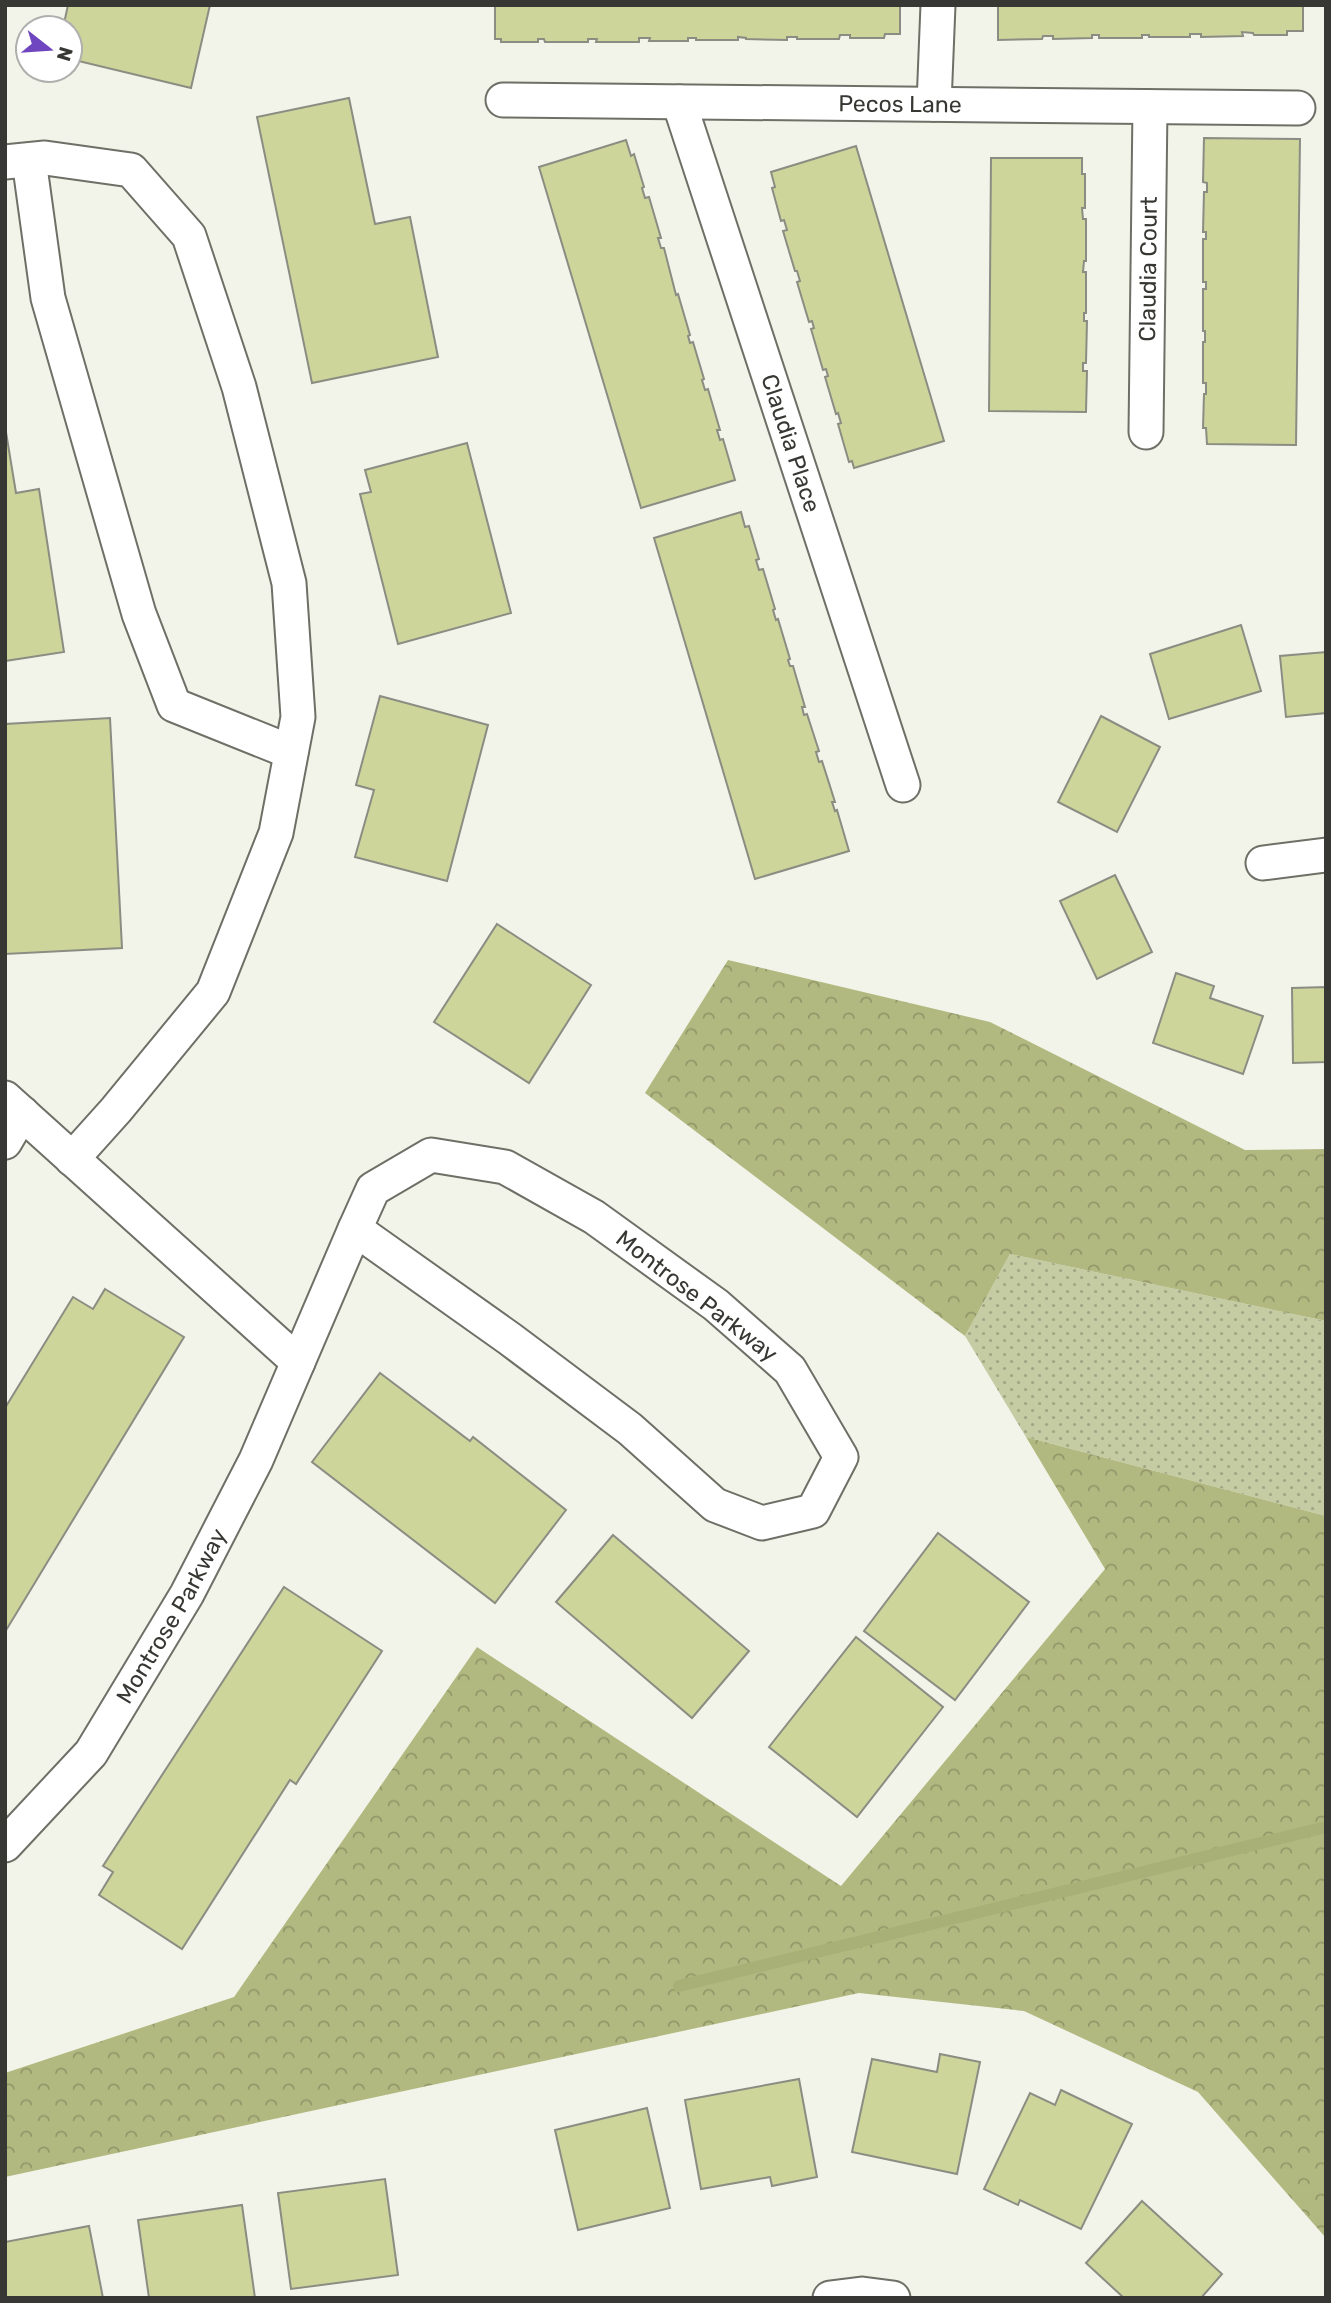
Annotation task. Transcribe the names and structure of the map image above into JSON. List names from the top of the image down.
{
  "streets": {
    "street": [
      "Pecos Lane",
      "Claudia Court",
      "Claudia Place",
      "Montrose Parkway"
    ]
  },
  "crossings": [
    ["Pecos Lane", "Claudia Court"],
    ["Pecos Lane", "Claudia Place"]
  ],
  "north": "right"
}
